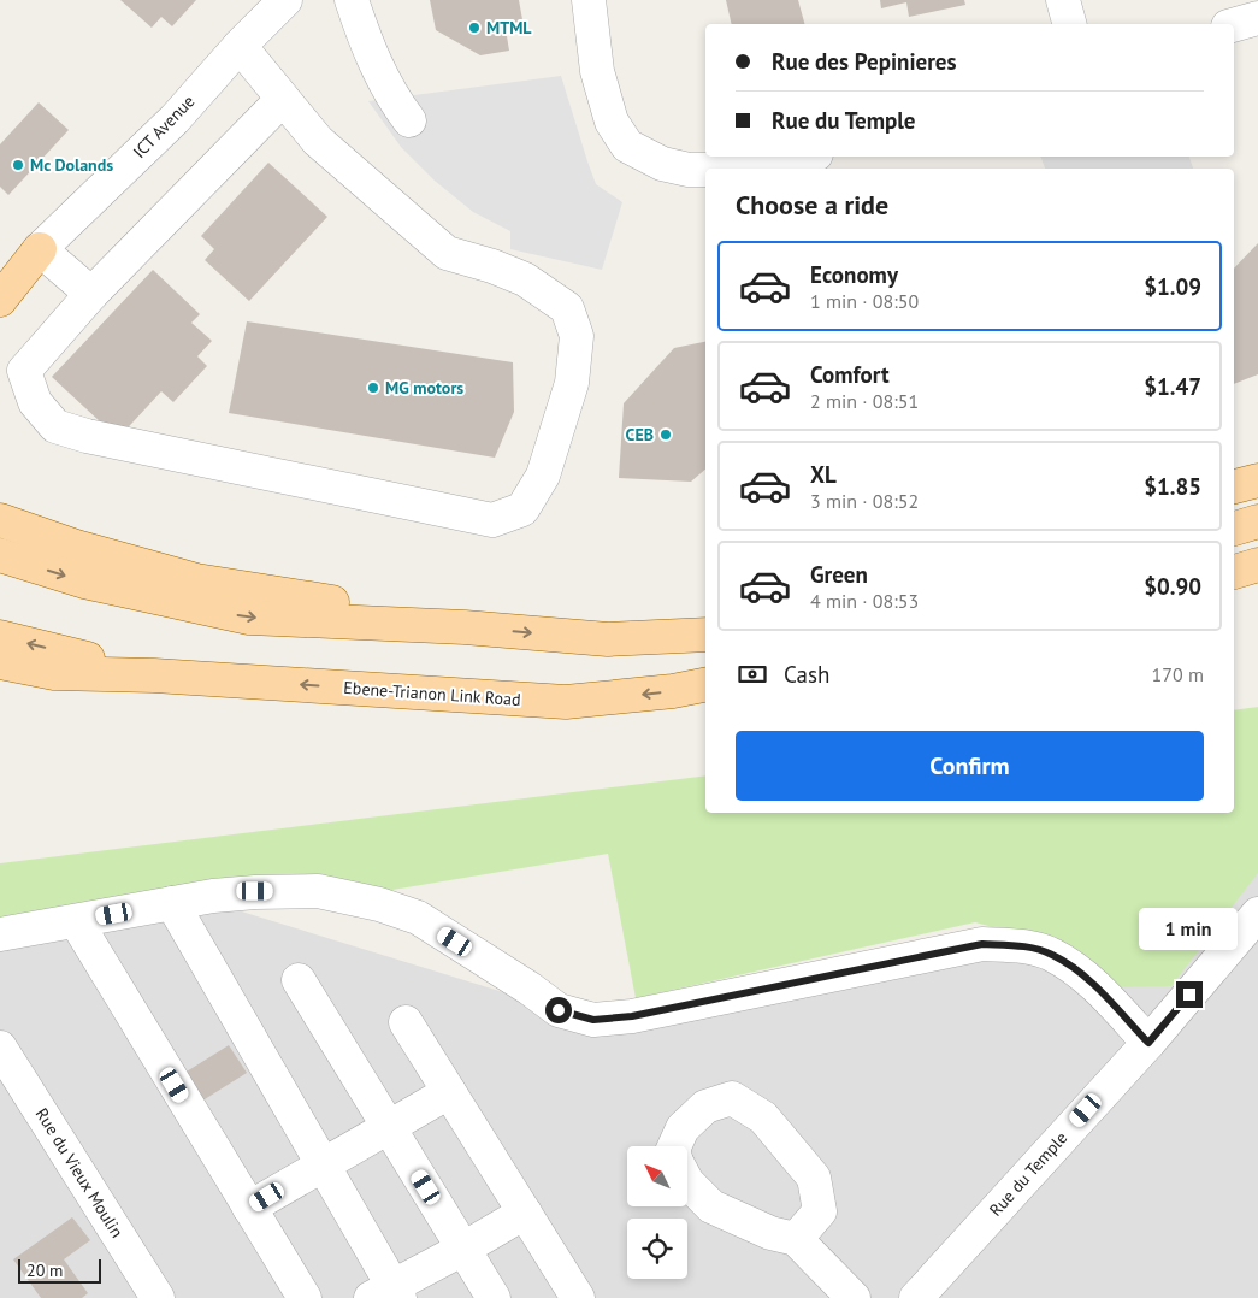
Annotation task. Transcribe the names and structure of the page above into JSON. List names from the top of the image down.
{
  "streets": {
    "main road": ["Ebene-Trianon Link Road"],
    "street": ["ICT Avenue", "Rue du Vieux Moulin", "Rue du Temple"]
  },
  "places": [
    "MTML",
    "Mc Dolands",
    "MG motors",
    "CEB"
  ],
  "scale_bar": "20 m",
  "north": "top left",
  "page": {
    "banner": ["Rue des Pepinieres", "Rue du Temple"],
    "heading": "Choose a ride",
    "list": [
      {
        "name": "Economy",
        "note": "1 min · 08:50",
        "value": "$1.09"
      },
      {
        "name": "Comfort",
        "note": "2 min · 08:51",
        "value": "$1.47"
      },
      {
        "name": "XL",
        "note": "3 min · 08:52",
        "value": "$1.85"
      },
      {
        "name": "Green",
        "note": "4 min · 08:53",
        "value": "$0.90"
      }
    ],
    "pay": ["Cash", "170 m"],
    "buttons": "Confirm",
    "bubble": "1 min",
    "scale": "20 m"
  }
}
